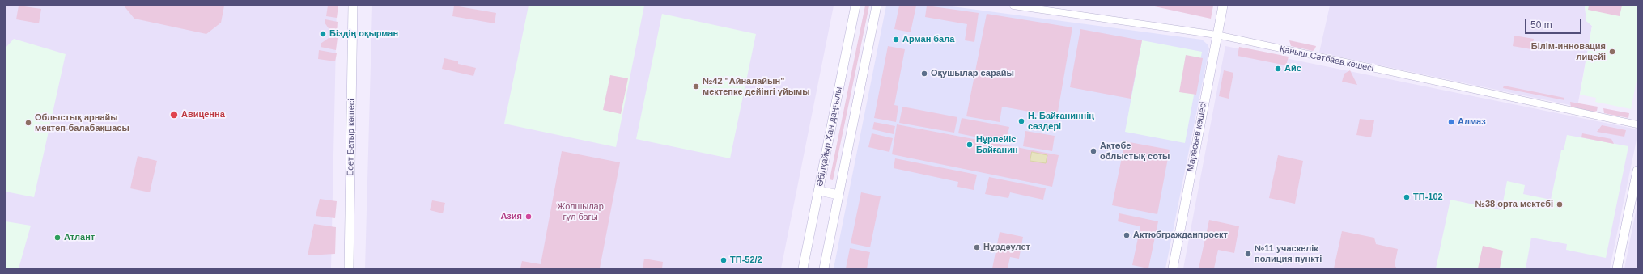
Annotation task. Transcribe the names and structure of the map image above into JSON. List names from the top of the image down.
{
  "streets": {
    "street": [
      "Қаныш Сәтбаев көшесі",
      "Әбілқайыр Хан даңғылы",
      "Маресьев көшесі",
      "Есет Батыр көшесі"
    ]
  },
  "crossings": [
    ["Қаныш Сәтбаев көшесі", "Маресьев көшесі"]
  ],
  "parks": ["Жолшылар гүл бағы"],
  "places": [
    "Біздің оқырман",
    "Арман бала",
    "Білім-инновация лицейі",
    "Айс",
    "Оқушылар сарайы",
    "№42 \"Айналайын\" мектепке дейінгі ұйымы",
    "Авиценна",
    "Н. Байғаниннің сөздері",
    "Алмаз",
    "Облыстық арнайы мектеп-балабақшасы",
    "Нұрпейіс Байғанин",
    "Ақтөбе облыстық соты",
    "ТП-102",
    "№38 орта мектебі",
    "Азия",
    "Актюбгражданпроект",
    "Атлант",
    "Нұрдәулет",
    "№11 учаскелік полиция пункті",
    "ТП-52/2"
  ],
  "scale_bar": "50 m"
}
